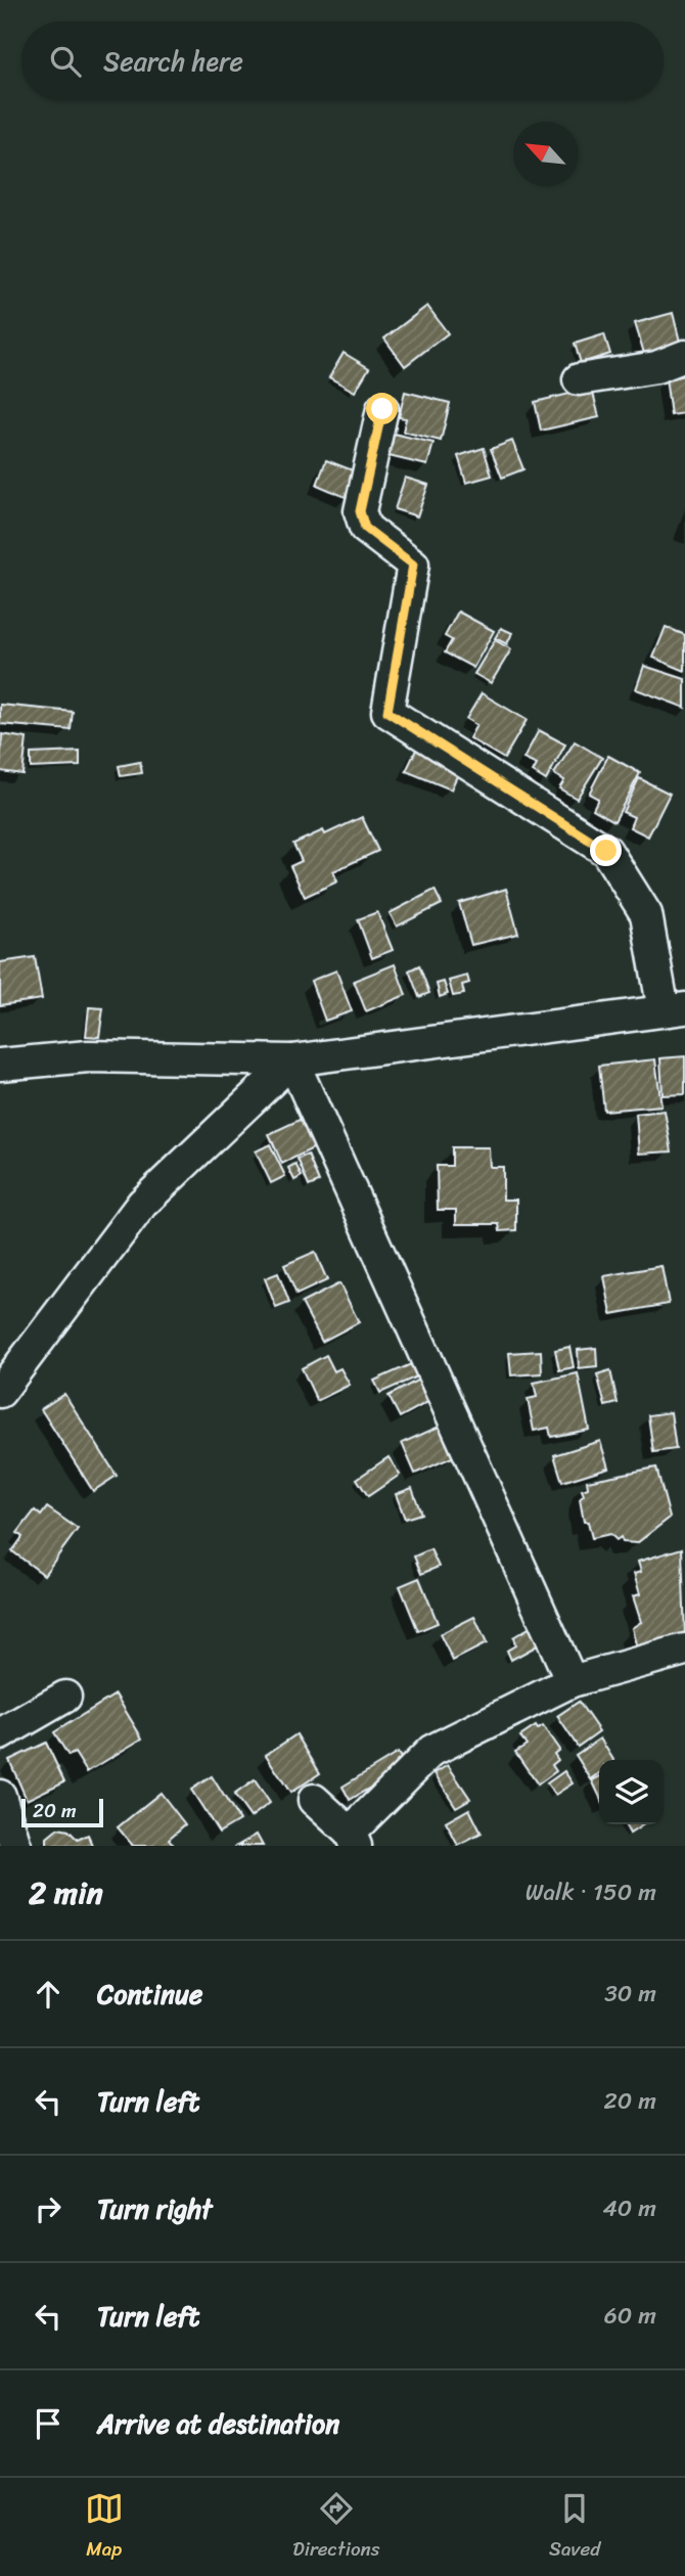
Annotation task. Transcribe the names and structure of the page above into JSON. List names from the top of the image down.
{
  "scale_bar": "20 m",
  "north": "top left",
  "page": {
    "search": "Search here",
    "scale": "20 m",
    "heading": ["2 min", "Walk · 150 m"],
    "list": [
      ["Continue", "30 m"],
      ["Turn left", "20 m"],
      ["Turn right", "40 m"],
      ["Turn left", "60 m"],
      "Arrive at destination"
    ],
    "nav": ["Map", "Directions", "Saved"]
  }
}
